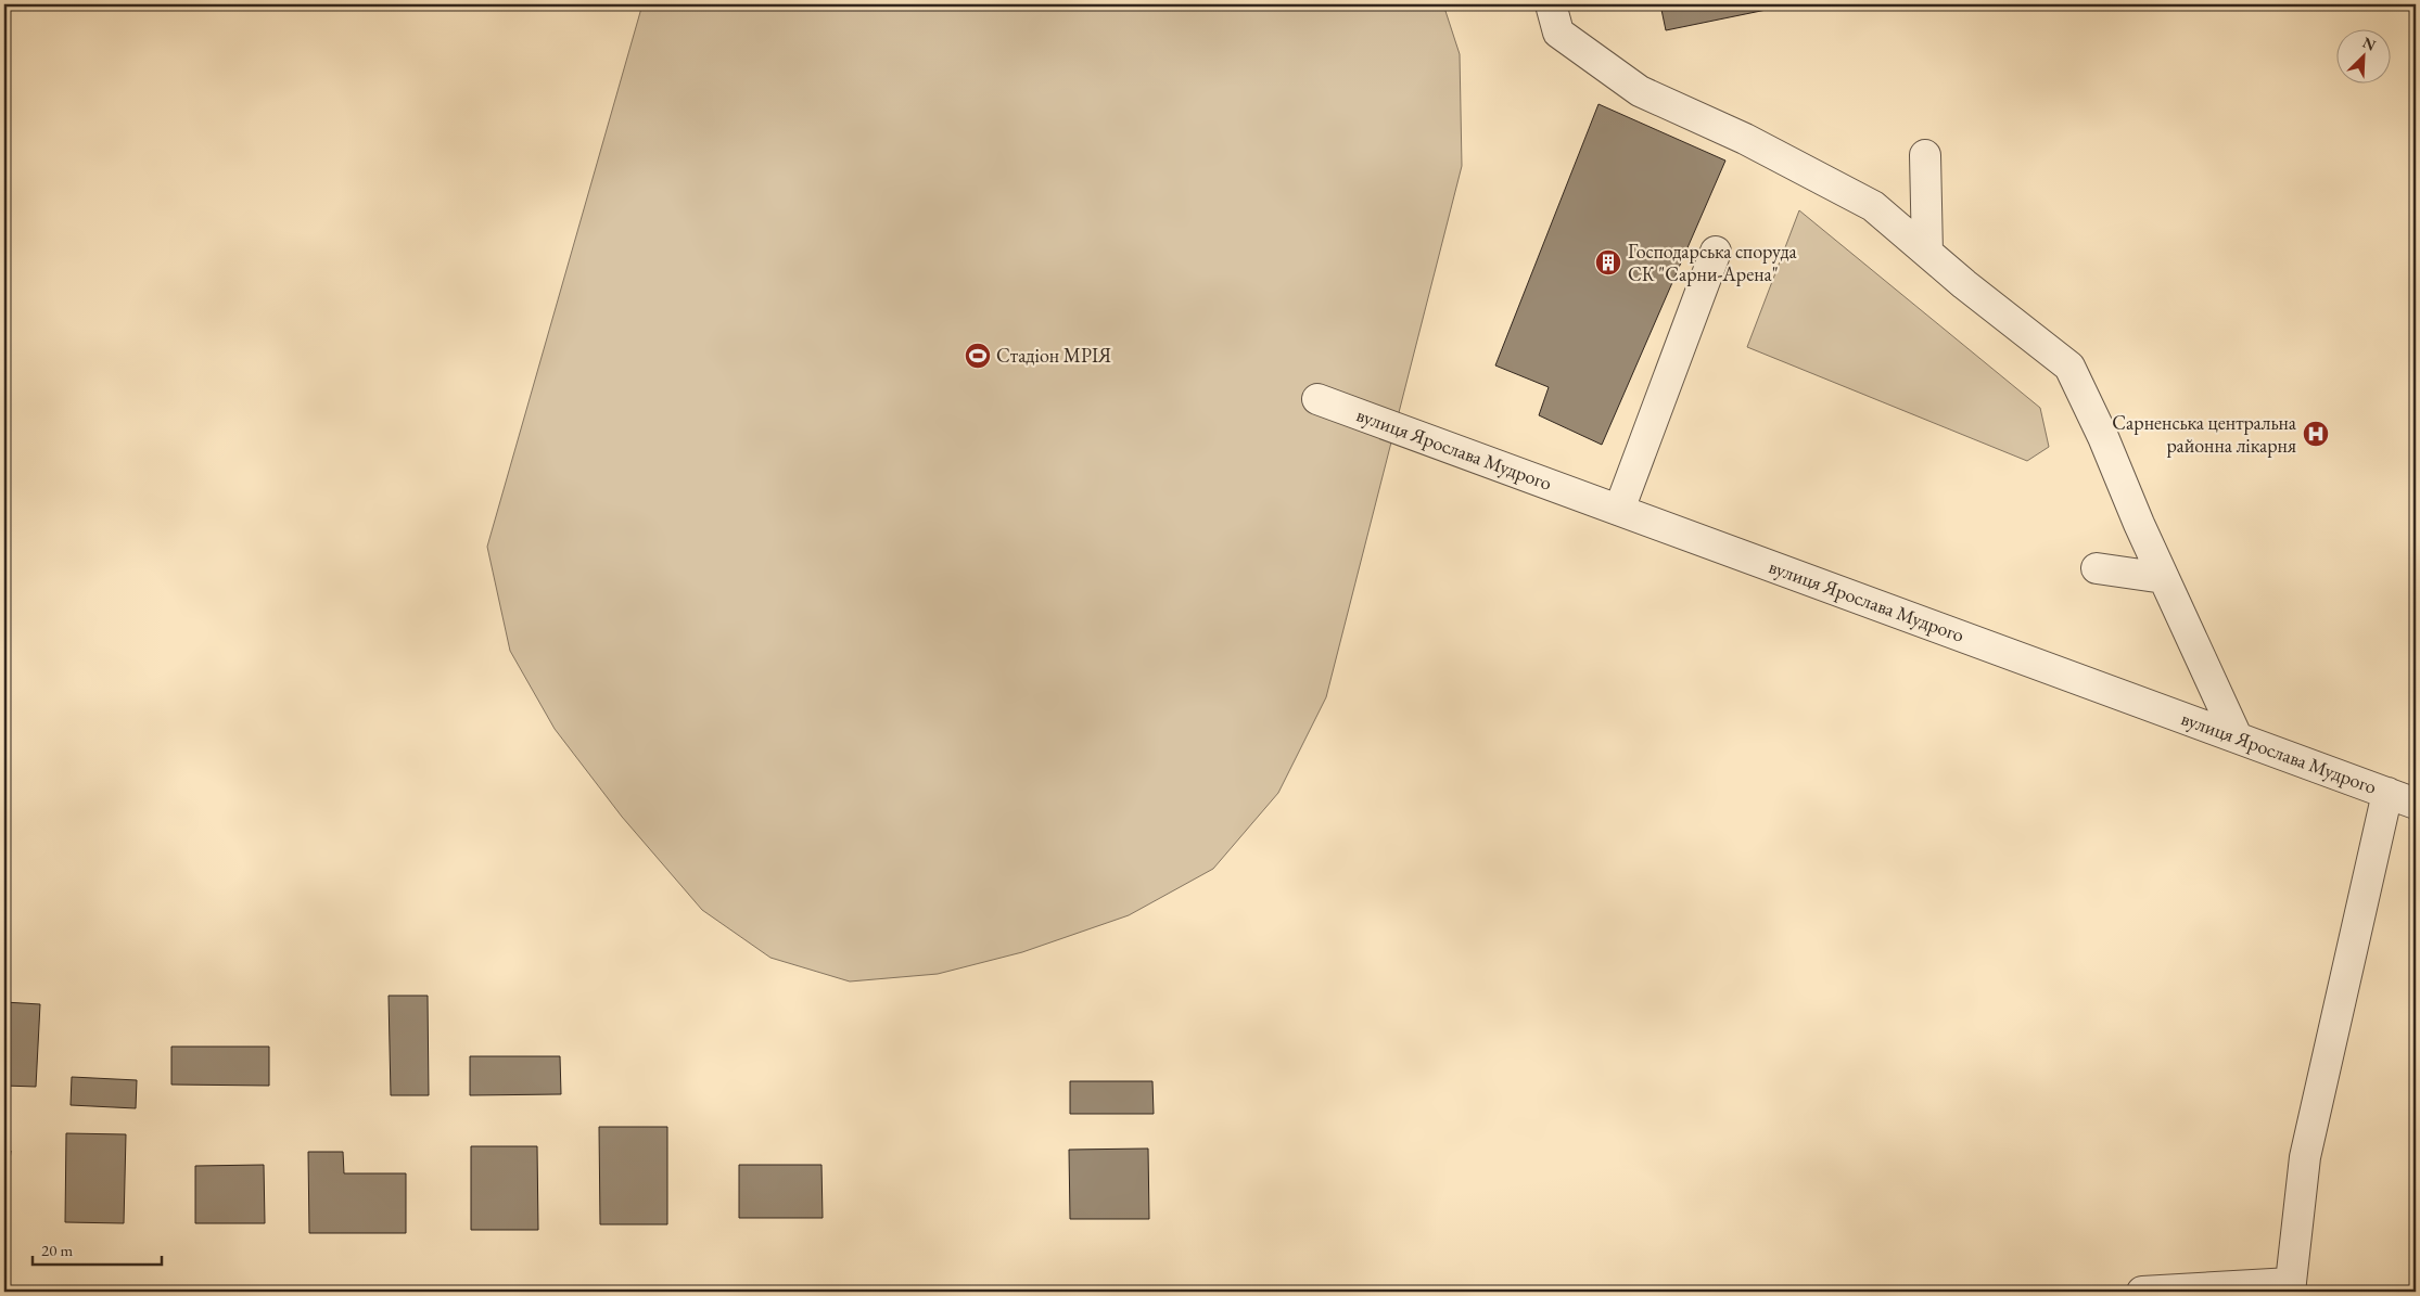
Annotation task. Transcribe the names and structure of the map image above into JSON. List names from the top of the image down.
{
  "streets": {
    "street": ["вулиця Ярослава Мудрого"]
  },
  "places": {
    "building": ["Господарська споруда СК \"Сарни-Арена\""],
    "sports": ["Стадіон МРІЯ"],
    "hospital": ["Сарненська центральна районна лікарня"]
  },
  "scale_bar": "20 m",
  "north": "top right"
}
